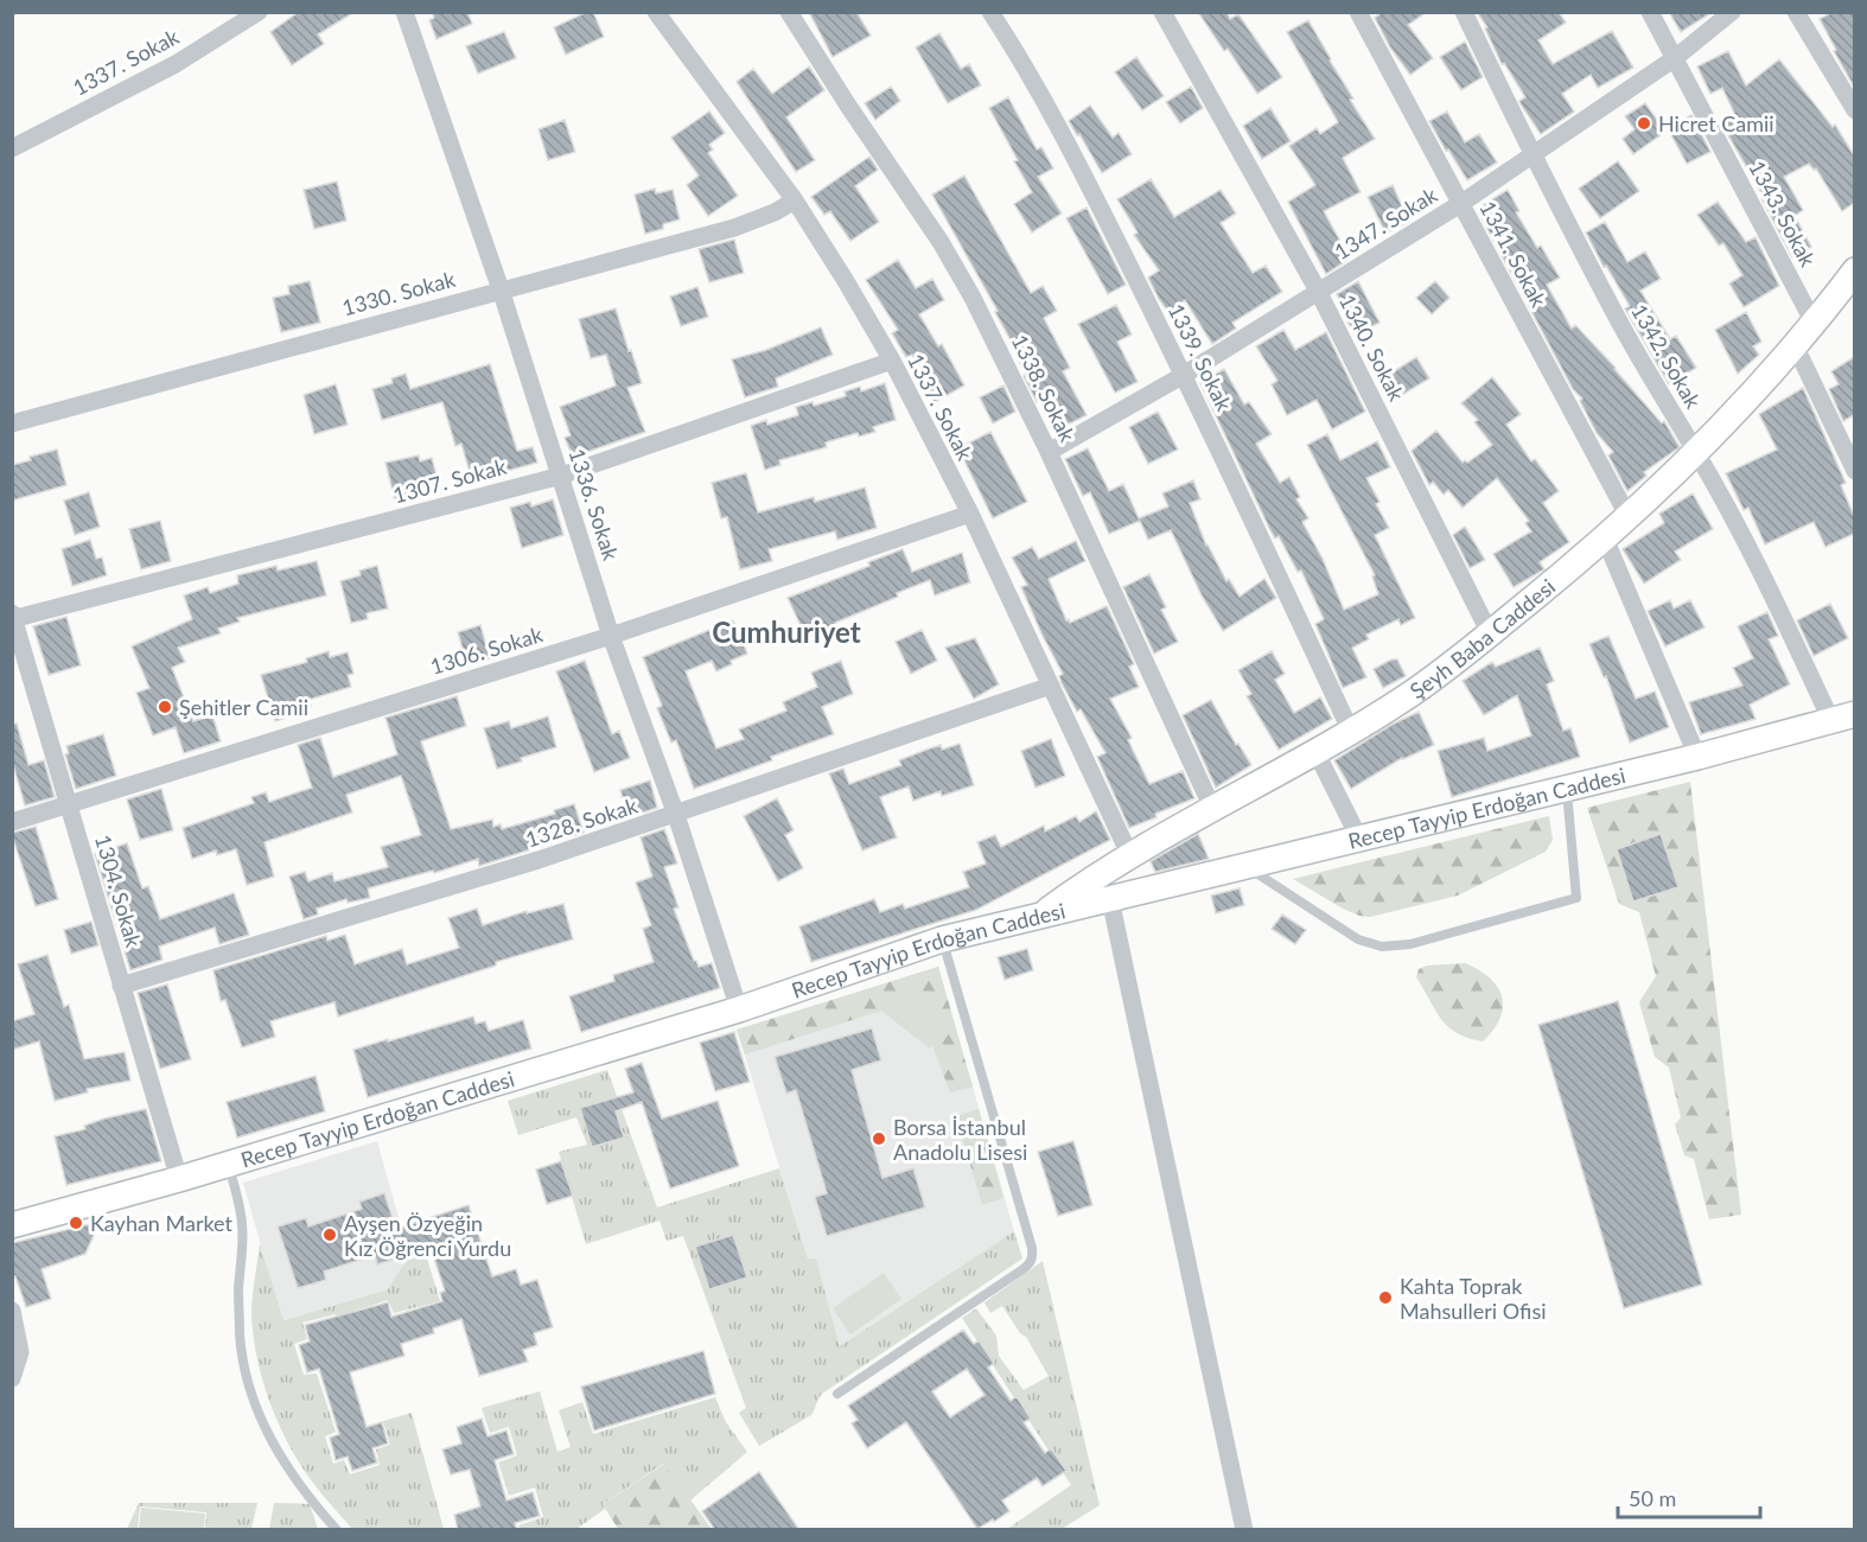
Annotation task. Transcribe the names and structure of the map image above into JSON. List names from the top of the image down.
{
  "streets": {
    "street": [
      "1337. Sokak",
      "1343. Sokak",
      "1347. Sokak",
      "1341. Sokak",
      "1330. Sokak",
      "1340. Sokak",
      "1342. Sokak",
      "1339. Sokak",
      "1338. Sokak",
      "1307. Sokak",
      "1336. Sokak",
      "Şeyh Baba Caddesi",
      "1306. Sokak",
      "Recep Tayyip Erdoğan Caddesi",
      "1328. Sokak",
      "1304. Sokak"
    ]
  },
  "crossings": [
    ["1337. Sokak", "1330. Sokak"],
    ["1337. Sokak", "1307. Sokak"],
    ["1337. Sokak", "Şeyh Baba Caddesi"],
    ["1337. Sokak", "1306. Sokak"],
    ["1337. Sokak", "1328. Sokak"],
    ["1343. Sokak", "1347. Sokak"],
    ["1343. Sokak", "Şeyh Baba Caddesi"],
    ["1347. Sokak", "1341. Sokak"],
    ["1347. Sokak", "1340. Sokak"],
    ["1347. Sokak", "1342. Sokak"],
    ["1347. Sokak", "1339. Sokak"],
    ["1347. Sokak", "1338. Sokak"],
    ["1341. Sokak", "Şeyh Baba Caddesi"],
    ["1330. Sokak", "1336. Sokak"],
    ["1340. Sokak", "Şeyh Baba Caddesi"],
    ["1342. Sokak", "Şeyh Baba Caddesi"],
    ["1342. Sokak", "Recep Tayyip Erdoğan Caddesi"],
    ["1339. Sokak", "Şeyh Baba Caddesi"],
    ["1338. Sokak", "Şeyh Baba Caddesi"],
    ["1307. Sokak", "1336. Sokak"],
    ["1307. Sokak", "1304. Sokak"],
    ["1336. Sokak", "1306. Sokak"],
    ["1336. Sokak", "Recep Tayyip Erdoğan Caddesi"],
    ["1336. Sokak", "1328. Sokak"],
    ["Şeyh Baba Caddesi", "Recep Tayyip Erdoğan Caddesi"],
    ["1306. Sokak", "1304. Sokak"],
    ["Recep Tayyip Erdoğan Caddesi", "1304. Sokak"],
    ["1328. Sokak", "1304. Sokak"]
  ],
  "districts": ["Cumhuriyet"],
  "places": [
    "Hicret Camii",
    "Şehitler Camii",
    "Borsa İstanbul Anadolu Lisesi",
    "Kayhan Market",
    "Ayşen Özyeğin Kız Öğrenci Yurdu",
    "Kahta Toprak Mahsulleri Ofisi"
  ],
  "scale_bar": "50 m"
}
